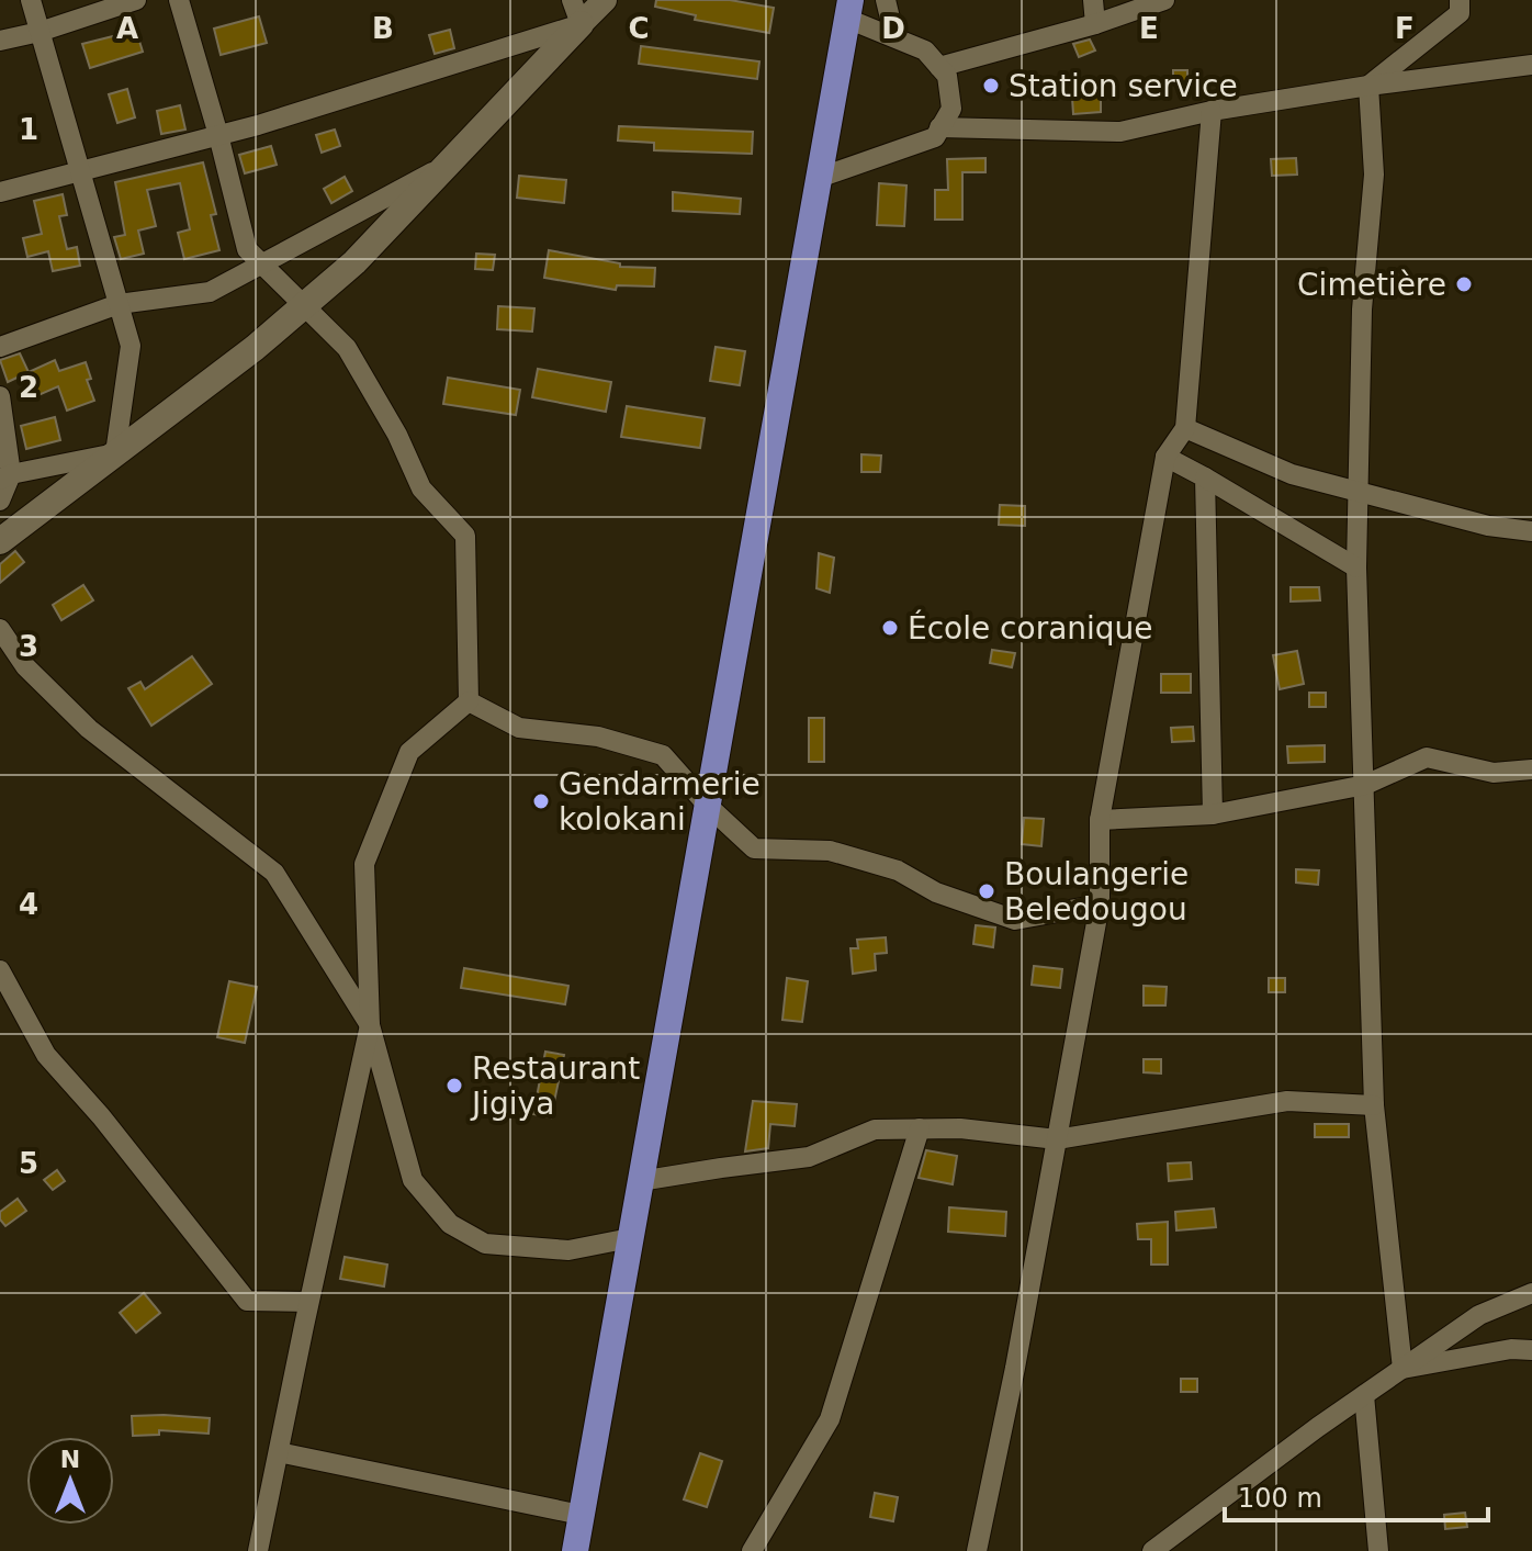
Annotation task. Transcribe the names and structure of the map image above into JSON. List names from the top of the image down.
{
  "places": [
    "Station service",
    "Cimetière",
    "École coranique",
    "Gendarmerie kolokani",
    "Boulangerie Beledougou",
    "Restaurant Jigiya"
  ],
  "scale_bar": "100 m",
  "north": "top",
  "grid": {
    "columns": [
      "A",
      "B",
      "C",
      "D",
      "E",
      "F"
    ],
    "rows": [
      "1",
      "2",
      "3",
      "4",
      "5"
    ]
  }
}
